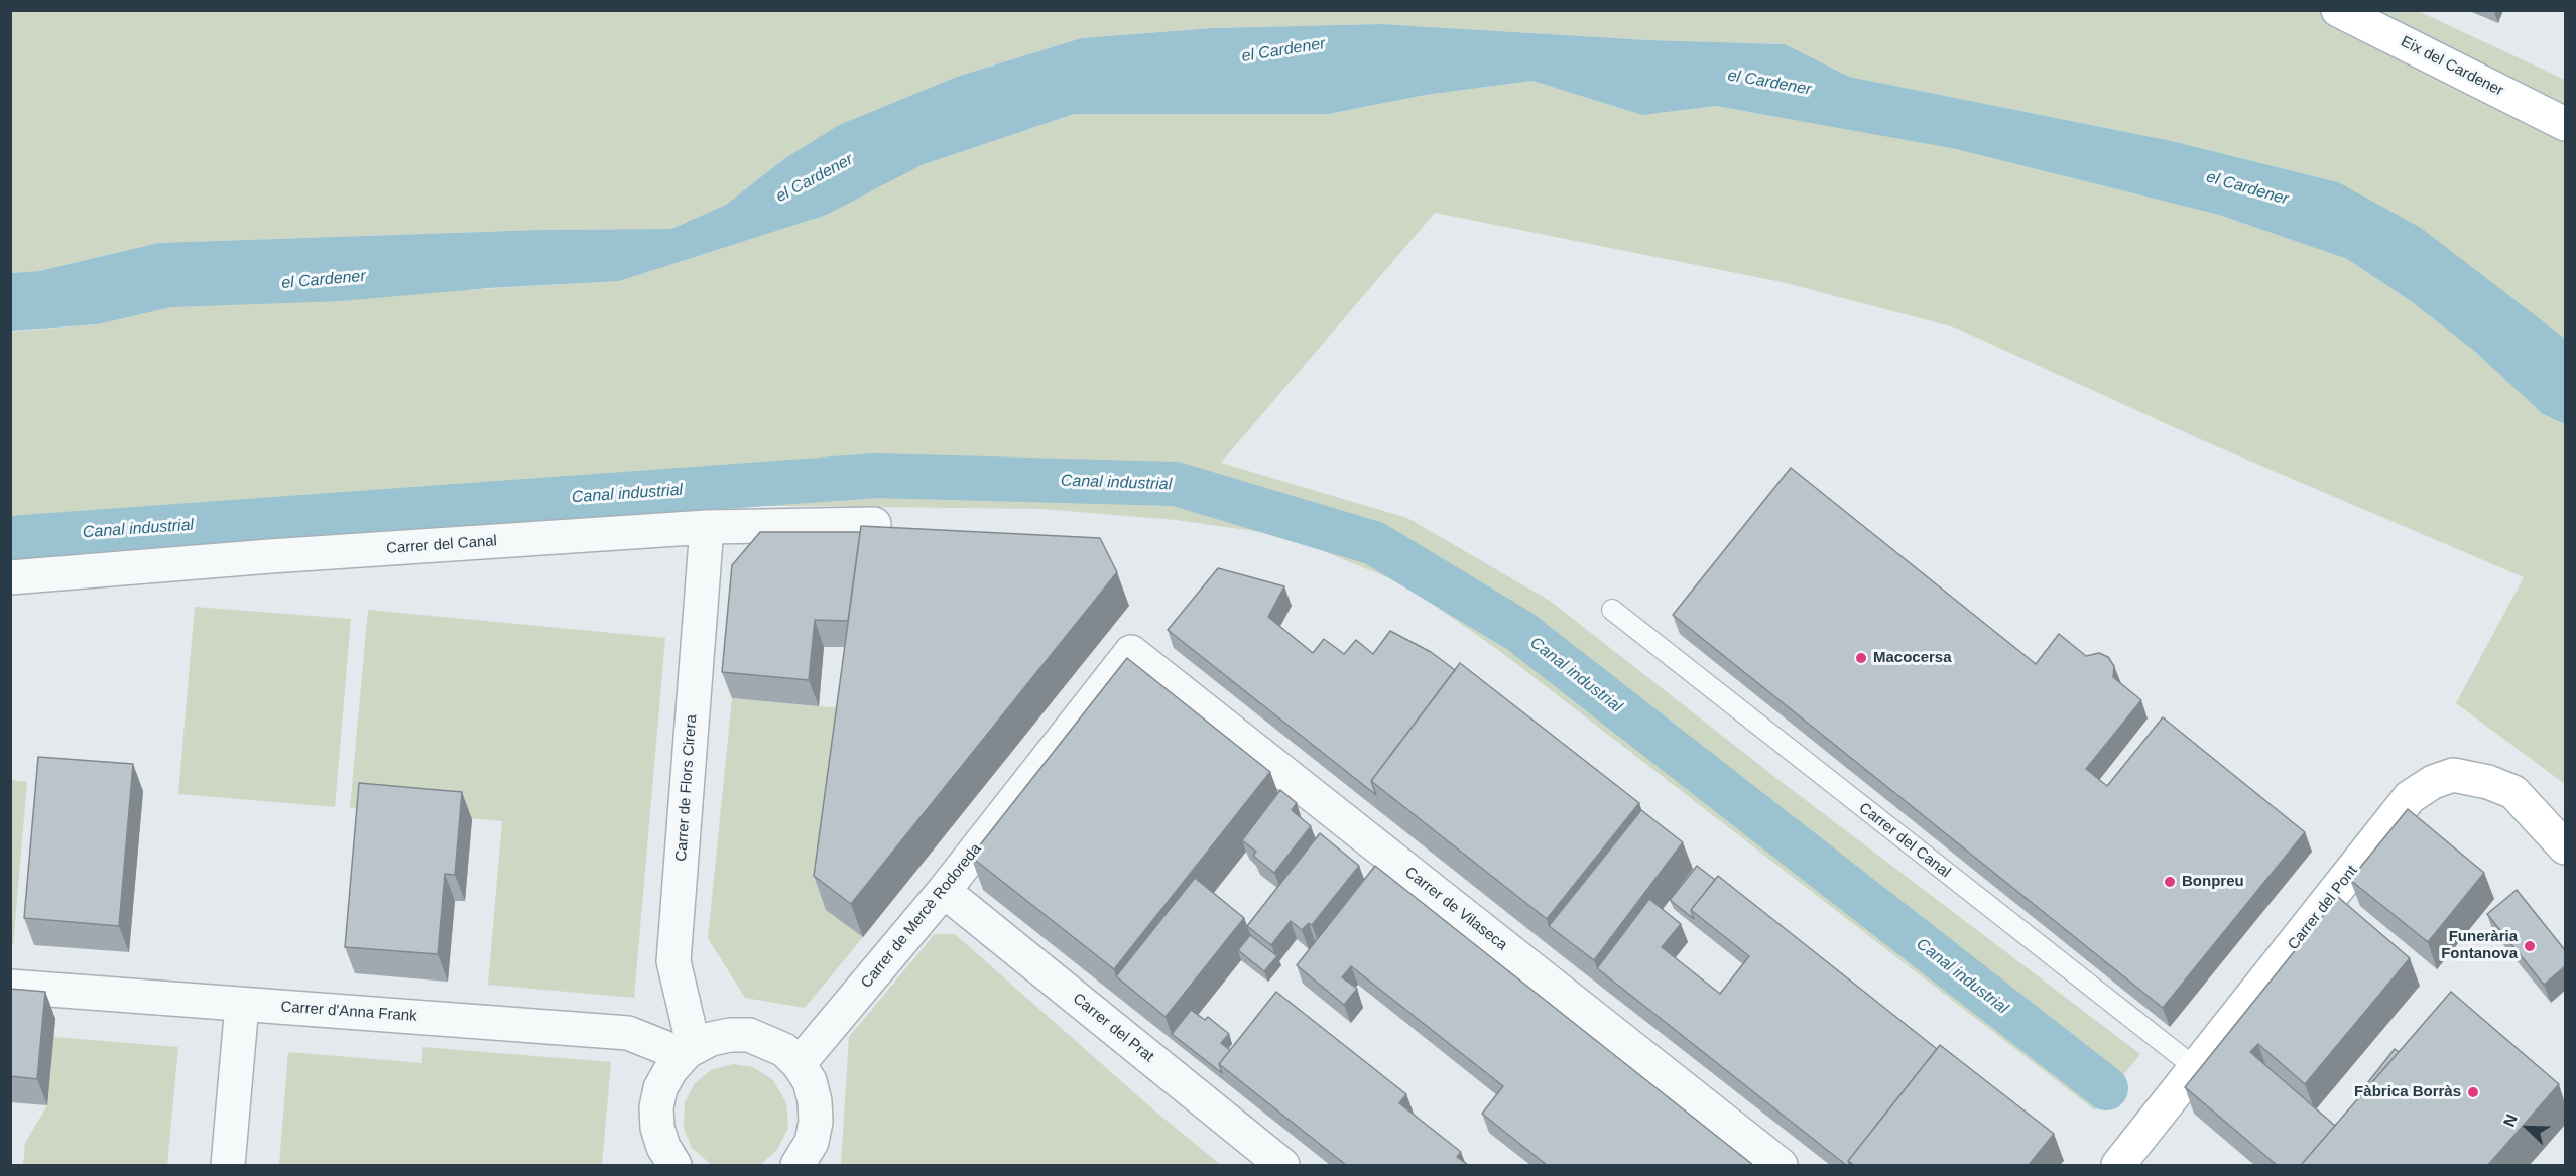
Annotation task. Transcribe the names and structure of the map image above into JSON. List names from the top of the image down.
{
  "streets": {
    "street": [
      "Eix del Cardener",
      "Carrer del Canal",
      "Carrer de Flors Cirera",
      "Carrer del Pont",
      "Carrer de Vilaseca",
      "Carrer de Mercè Rodoreda",
      "Carrer d'Anna Frank",
      "Carrer del Prat"
    ]
  },
  "crossings": [
    ["Carrer del Canal", "Carrer de Flors Cirera"],
    ["Carrer del Canal", "Carrer del Pont"],
    ["Carrer de Flors Cirera", "Carrer d'Anna Frank"],
    ["Carrer de Vilaseca", "Carrer de Mercè Rodoreda"],
    ["Carrer de Mercè Rodoreda", "Carrer del Prat"]
  ],
  "water": ["el Cardener", "Canal industrial"],
  "places": [
    "Macocersa",
    "Bonpreu",
    "Funerària Fontanova",
    "Fàbrica Borràs"
  ],
  "north": "top left"
}
